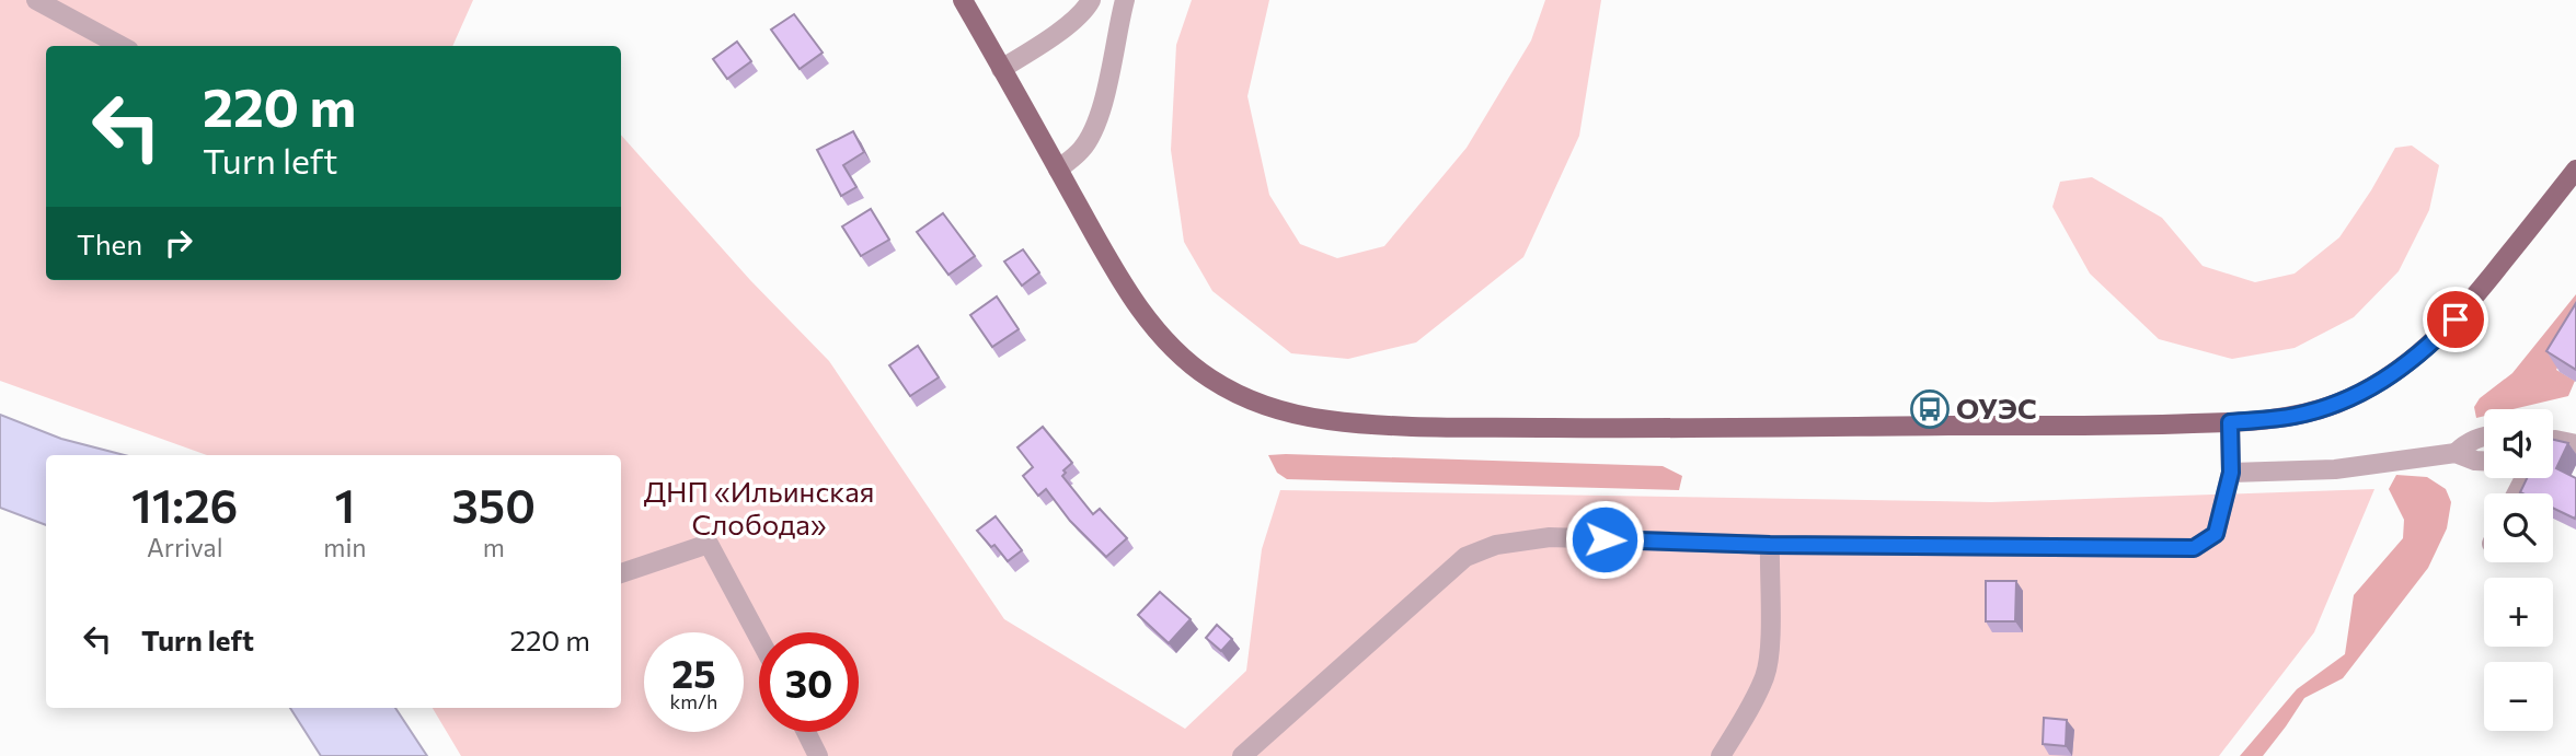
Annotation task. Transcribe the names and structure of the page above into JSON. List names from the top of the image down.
{
  "parks": ["ДНП «Ильинская Слобода»"],
  "places": {
    "bus stop": ["ОУЭС"]
  },
  "page": {
    "turn": ["220 m", "Turn left"],
    "then": "Then",
    "map_buttons": ["+", "−"],
    "eta": [
      "11:26",
      "Arrival",
      "1",
      "min",
      "350",
      "m"
    ],
    "list": [
      {
        "name": "Turn left",
        "value": "220 m"
      }
    ],
    "speed": "25 km/h",
    "limit": "30"
  }
}
